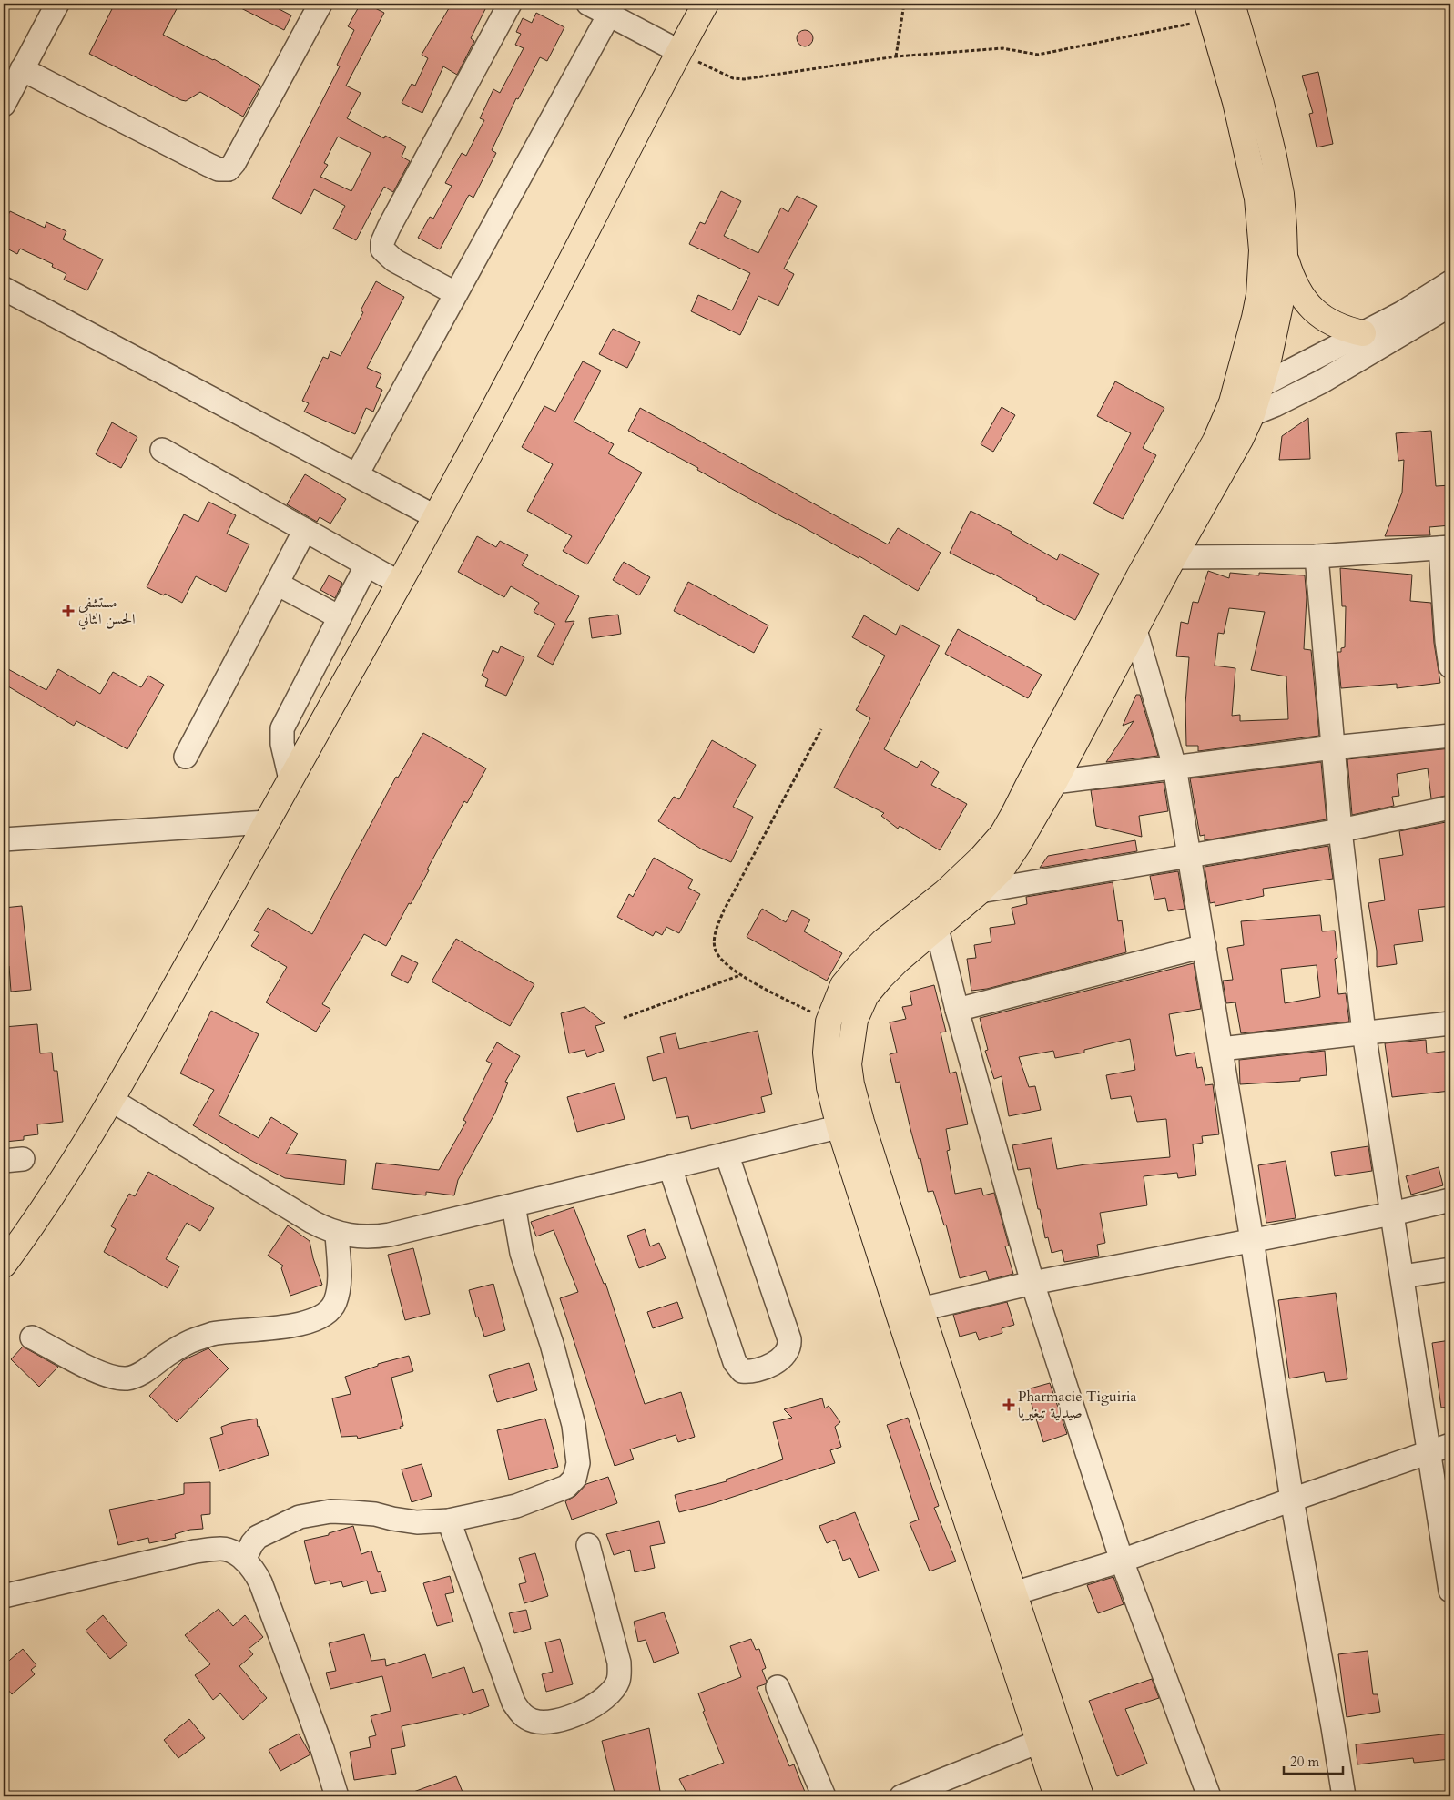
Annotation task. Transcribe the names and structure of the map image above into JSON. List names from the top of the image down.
{
  "places": {
    "health": ["مستشفى الحسن الثاني", "Pharmacie Tiguiria صيدلية تيغيريا"]
  },
  "scale_bar": "20 m"
}
